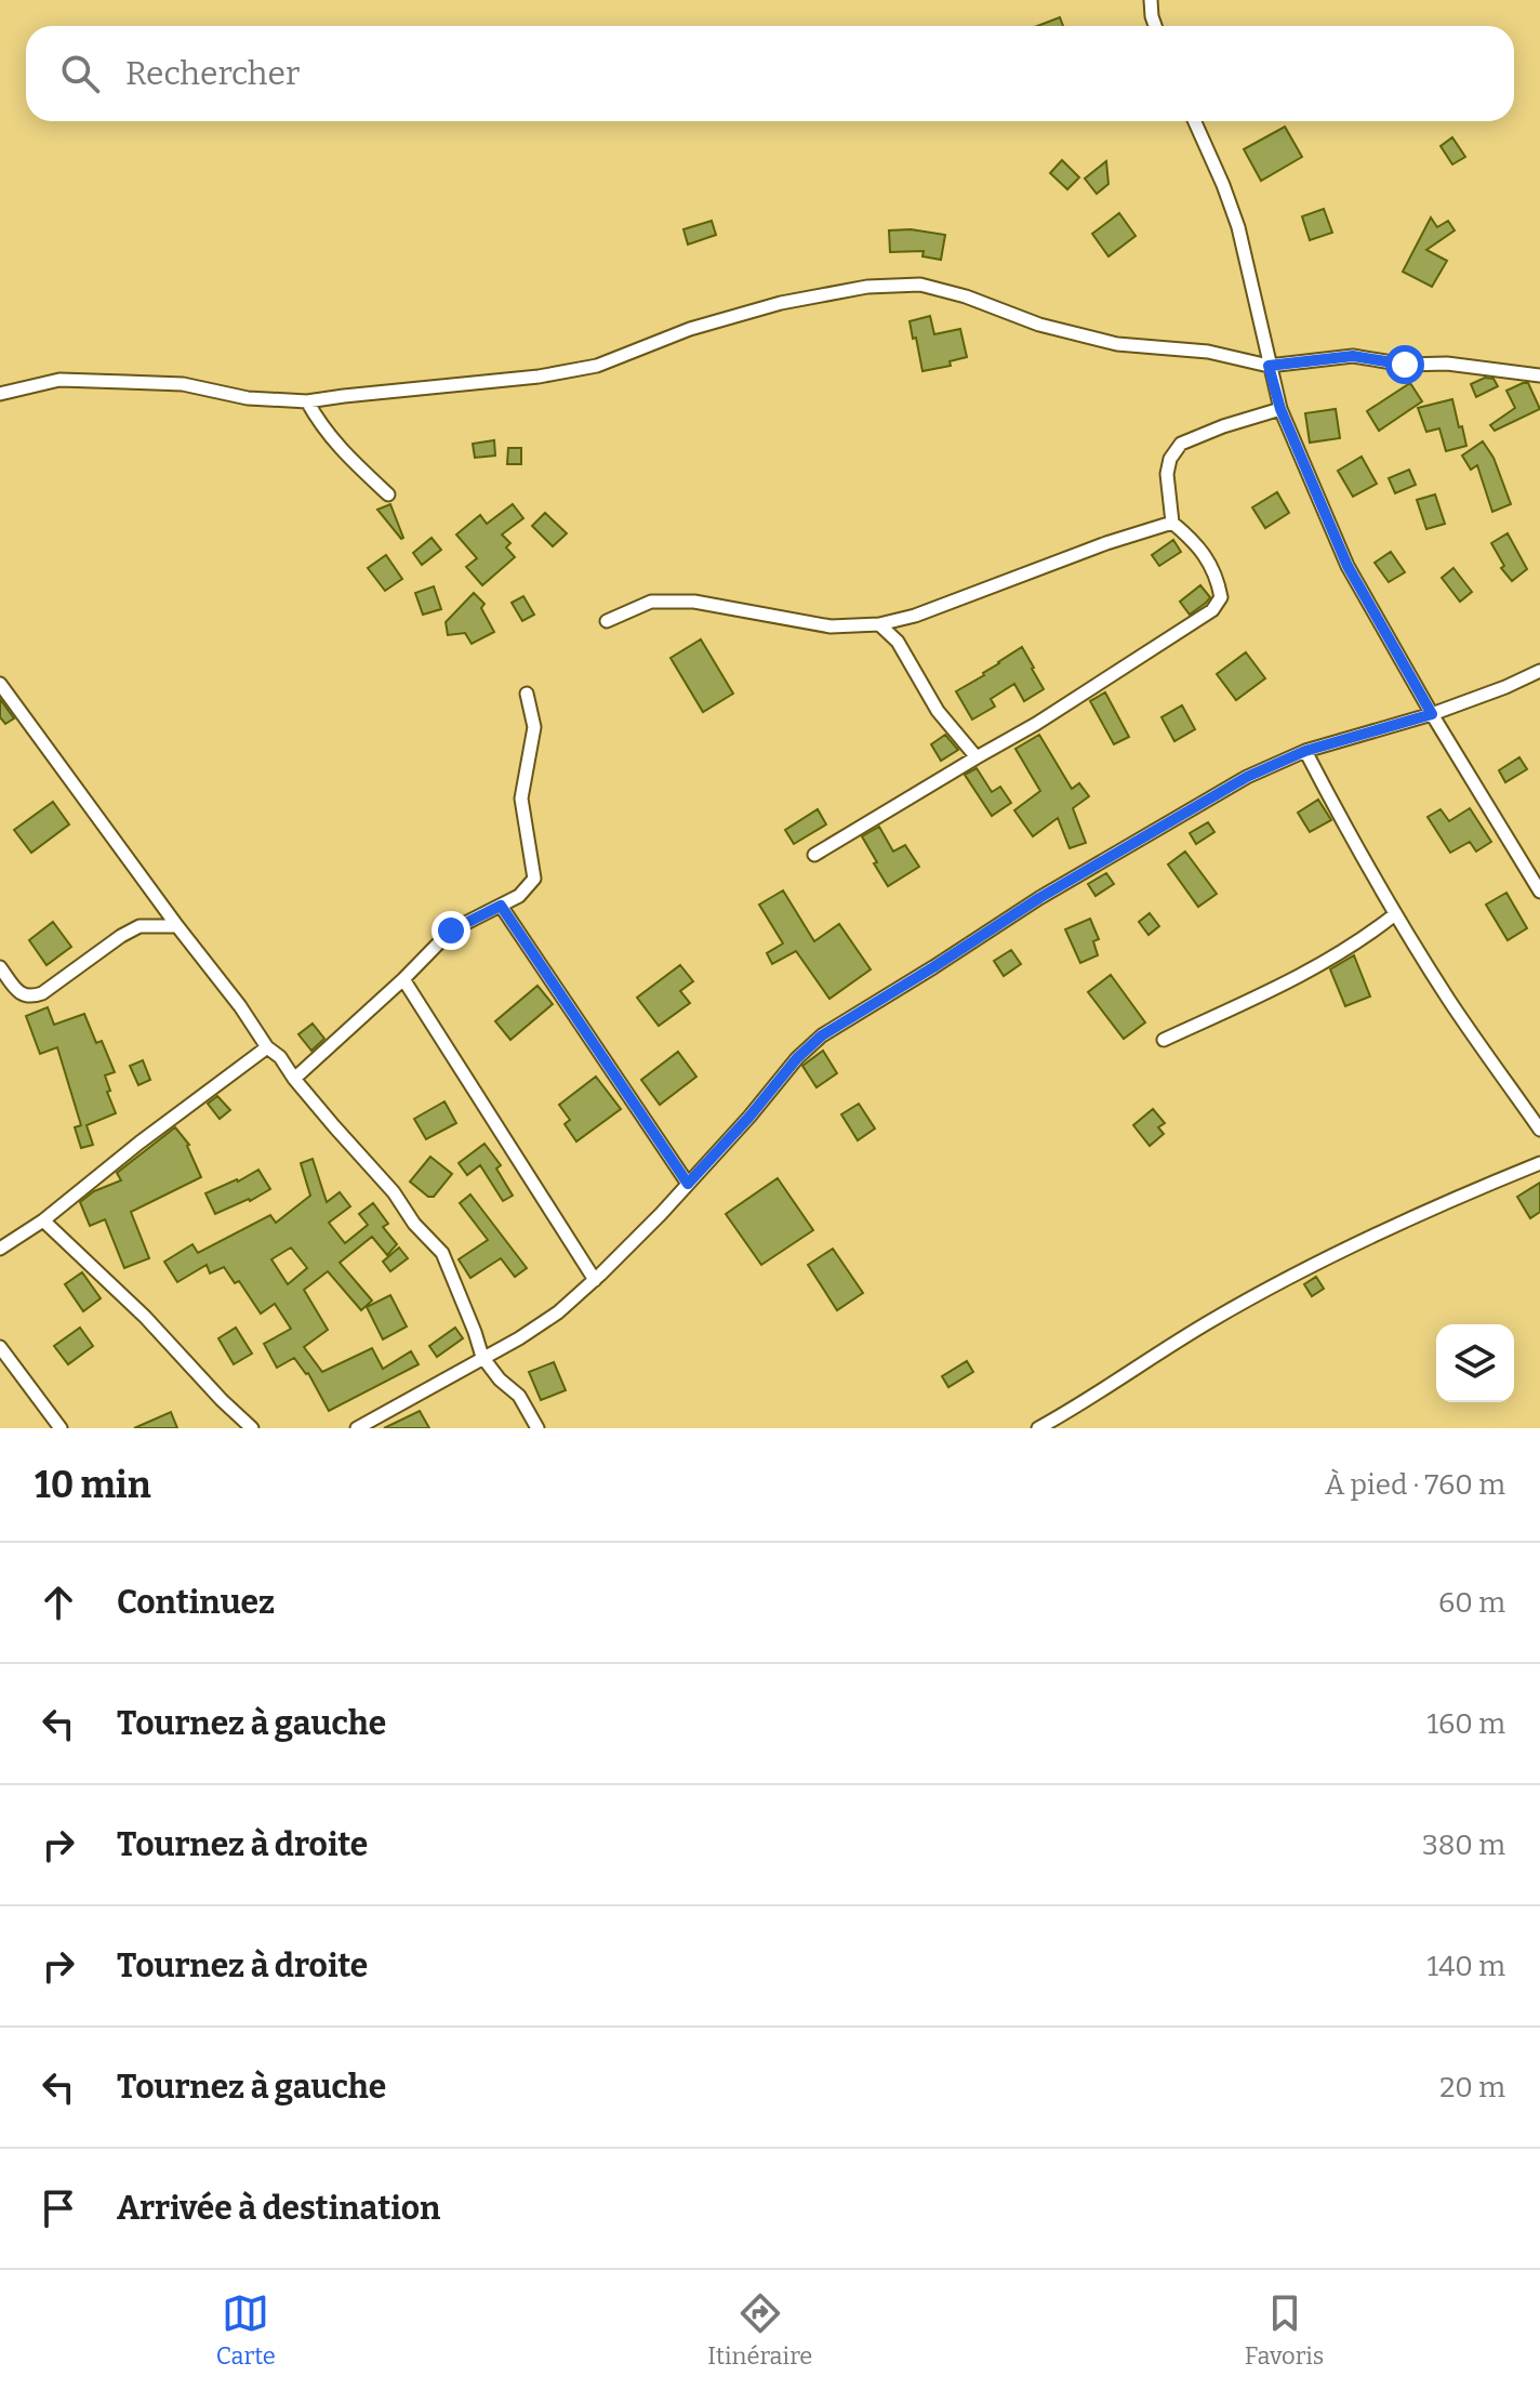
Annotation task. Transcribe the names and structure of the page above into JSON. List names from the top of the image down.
{
  "page": {
    "search": "Rechercher",
    "heading": ["10 min", "À pied · 760 m"],
    "list": [
      ["Continuez", "60 m"],
      ["Tournez à gauche", "160 m"],
      ["Tournez à droite", "380 m"],
      ["Tournez à droite", "140 m"],
      ["Tournez à gauche", "20 m"],
      "Arrivée à destination"
    ],
    "nav": ["Carte", "Itinéraire", "Favoris"]
  }
}
